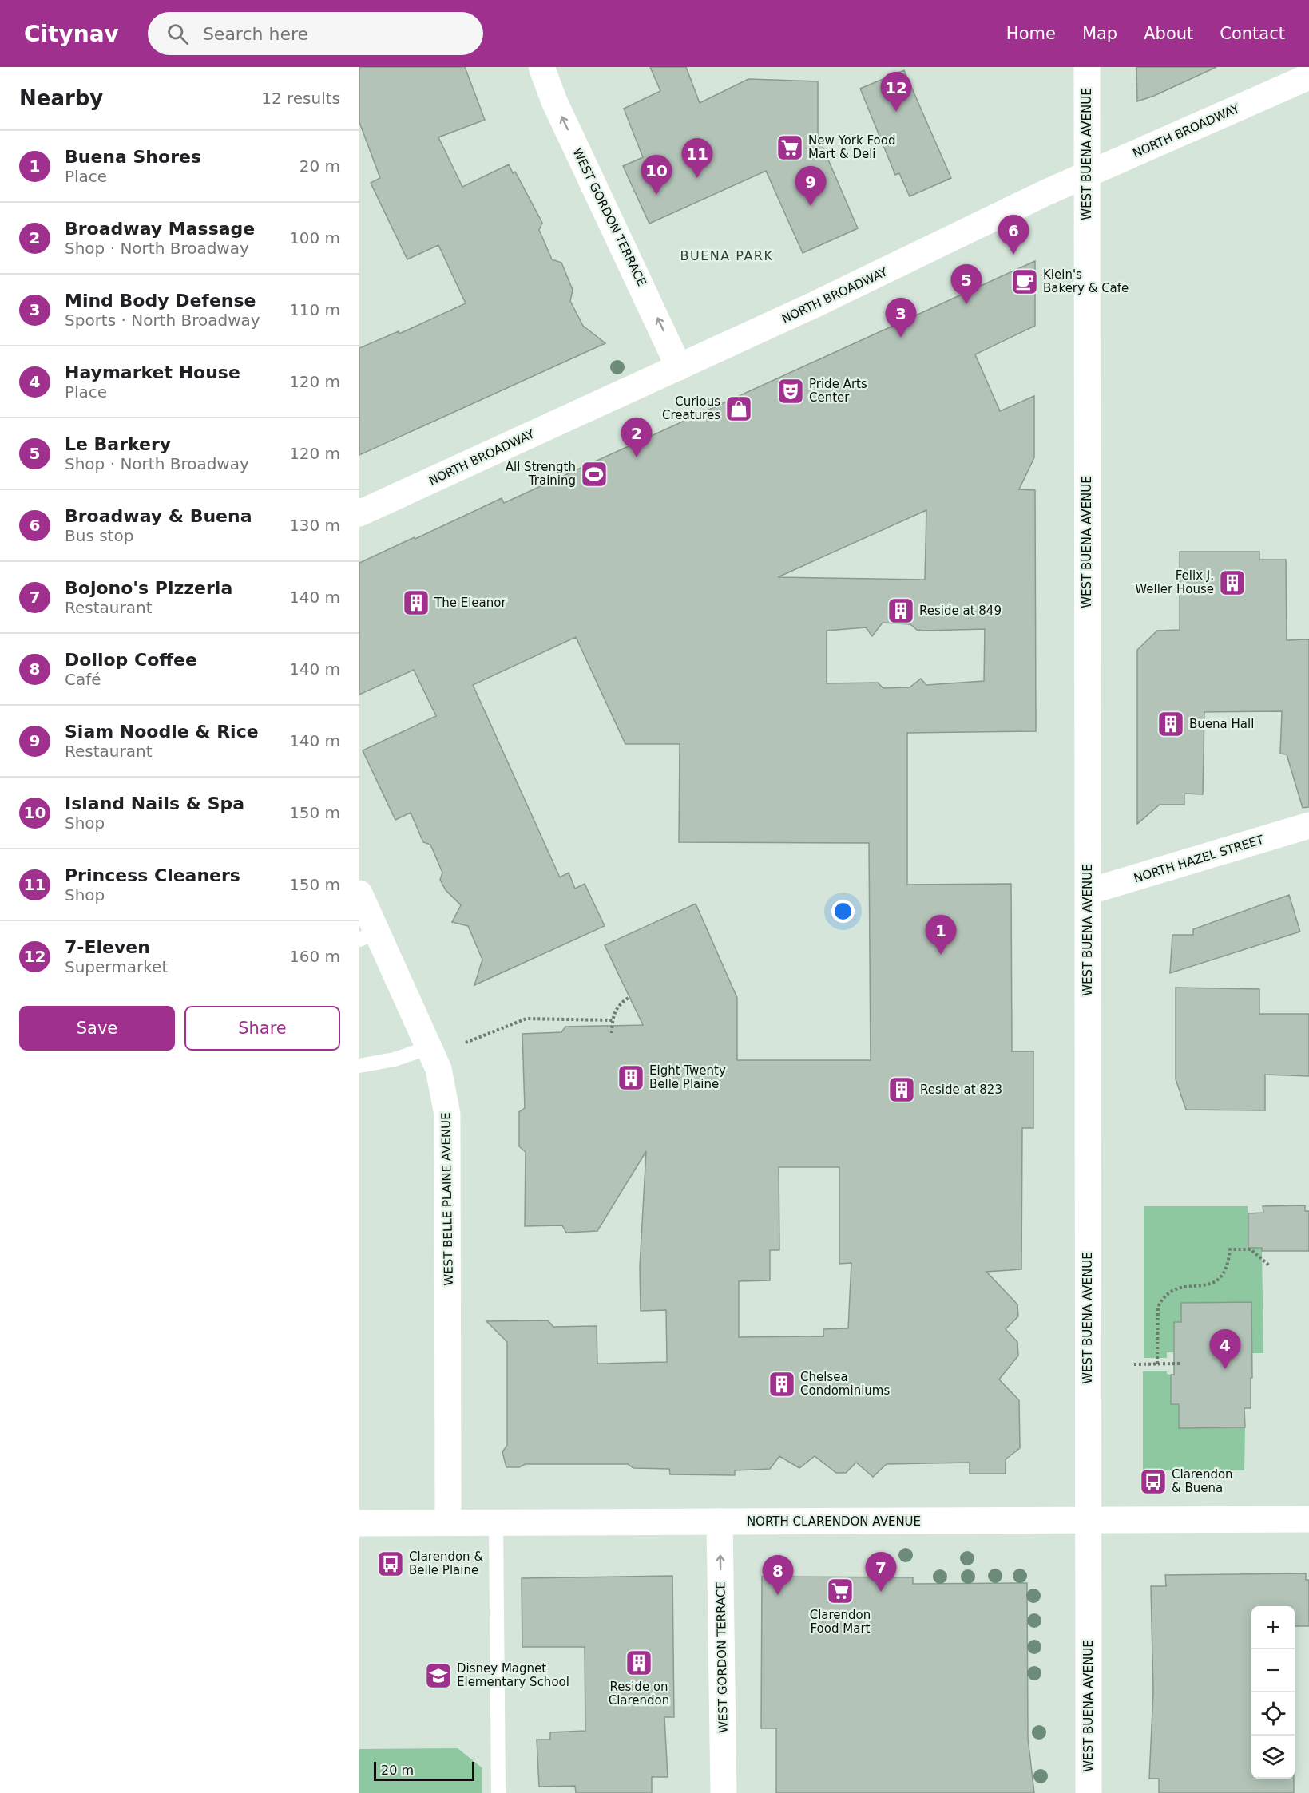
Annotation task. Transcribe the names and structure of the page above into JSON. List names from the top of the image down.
{
  "streets": {
    "street": [
      "NORTH BROADWAY",
      "WEST BUENA AVENUE",
      "WEST GORDON TERRACE",
      "NORTH HAZEL STREET",
      "WEST BELLE PLAINE AVENUE",
      "NORTH CLARENDON AVENUE"
    ]
  },
  "crossings": [
    ["NORTH BROADWAY", "WEST BUENA AVENUE"],
    ["NORTH BROADWAY", "WEST GORDON TERRACE"],
    ["WEST BUENA AVENUE", "NORTH HAZEL STREET"],
    ["WEST BUENA AVENUE", "NORTH CLARENDON AVENUE"],
    ["WEST GORDON TERRACE", "NORTH CLARENDON AVENUE"],
    ["WEST BELLE PLAINE AVENUE", "NORTH CLARENDON AVENUE"]
  ],
  "one_way": ["WEST GORDON TERRACE"],
  "districts": ["BUENA PARK"],
  "places": {
    "supermarket": ["New York Food Mart & Deli", "Clarendon Food Mart"],
    "cafe": ["Klein's Bakery & Cafe"],
    "theatre": ["Pride Arts Center"],
    "shop": ["Curious Creatures"],
    "sports": ["All Strength Training"],
    "building": [
      "Felix J. Weller House",
      "The Eleanor",
      "Reside at 849",
      "Buena Hall",
      "Eight Twenty Belle Plaine",
      "Reside at 823",
      "Chelsea Condominiums",
      "Reside on Clarendon"
    ],
    "bus stop": ["Clarendon & Buena", "Clarendon & Belle Plaine"],
    "school or university": ["Disney Magnet Elementary School"]
  },
  "scale_bar": "20 m",
  "page": {
    "header": "Citynav",
    "search": "Search here",
    "nav": [
      "Home",
      "Map",
      "About",
      "Contact"
    ],
    "heading": ["Nearby", "12 results"],
    "pins": [
      "12",
      "11",
      "10",
      "9",
      "6",
      "5",
      "3",
      "2",
      "1",
      "4",
      "7",
      "8"
    ],
    "list": [
      {
        "mark": "1",
        "name": "Buena Shores",
        "note": "Place",
        "value": "20 m"
      },
      {
        "mark": "2",
        "name": "Broadway Massage",
        "note": "Shop · North Broadway",
        "value": "100 m"
      },
      {
        "mark": "3",
        "name": "Mind Body Defense",
        "note": "Sports · North Broadway",
        "value": "110 m"
      },
      {
        "mark": "4",
        "name": "Haymarket House",
        "note": "Place",
        "value": "120 m"
      },
      {
        "mark": "5",
        "name": "Le Barkery",
        "note": "Shop · North Broadway",
        "value": "120 m"
      },
      {
        "mark": "6",
        "name": "Broadway & Buena",
        "note": "Bus stop",
        "value": "130 m"
      },
      {
        "mark": "7",
        "name": "Bojono's Pizzeria",
        "note": "Restaurant",
        "value": "140 m"
      },
      {
        "mark": "8",
        "name": "Dollop Coffee",
        "note": "Café",
        "value": "140 m"
      },
      {
        "mark": "9",
        "name": "Siam Noodle & Rice",
        "note": "Restaurant",
        "value": "140 m"
      },
      {
        "mark": "10",
        "name": "Island Nails & Spa",
        "note": "Shop",
        "value": "150 m"
      },
      {
        "mark": "11",
        "name": "Princess Cleaners",
        "note": "Shop",
        "value": "150 m"
      },
      {
        "mark": "12",
        "name": "7-Eleven",
        "note": "Supermarket",
        "value": "160 m"
      }
    ],
    "buttons": ["Save", "Share"],
    "map_buttons": ["+", "−"],
    "scale": "20 m"
  }
}
